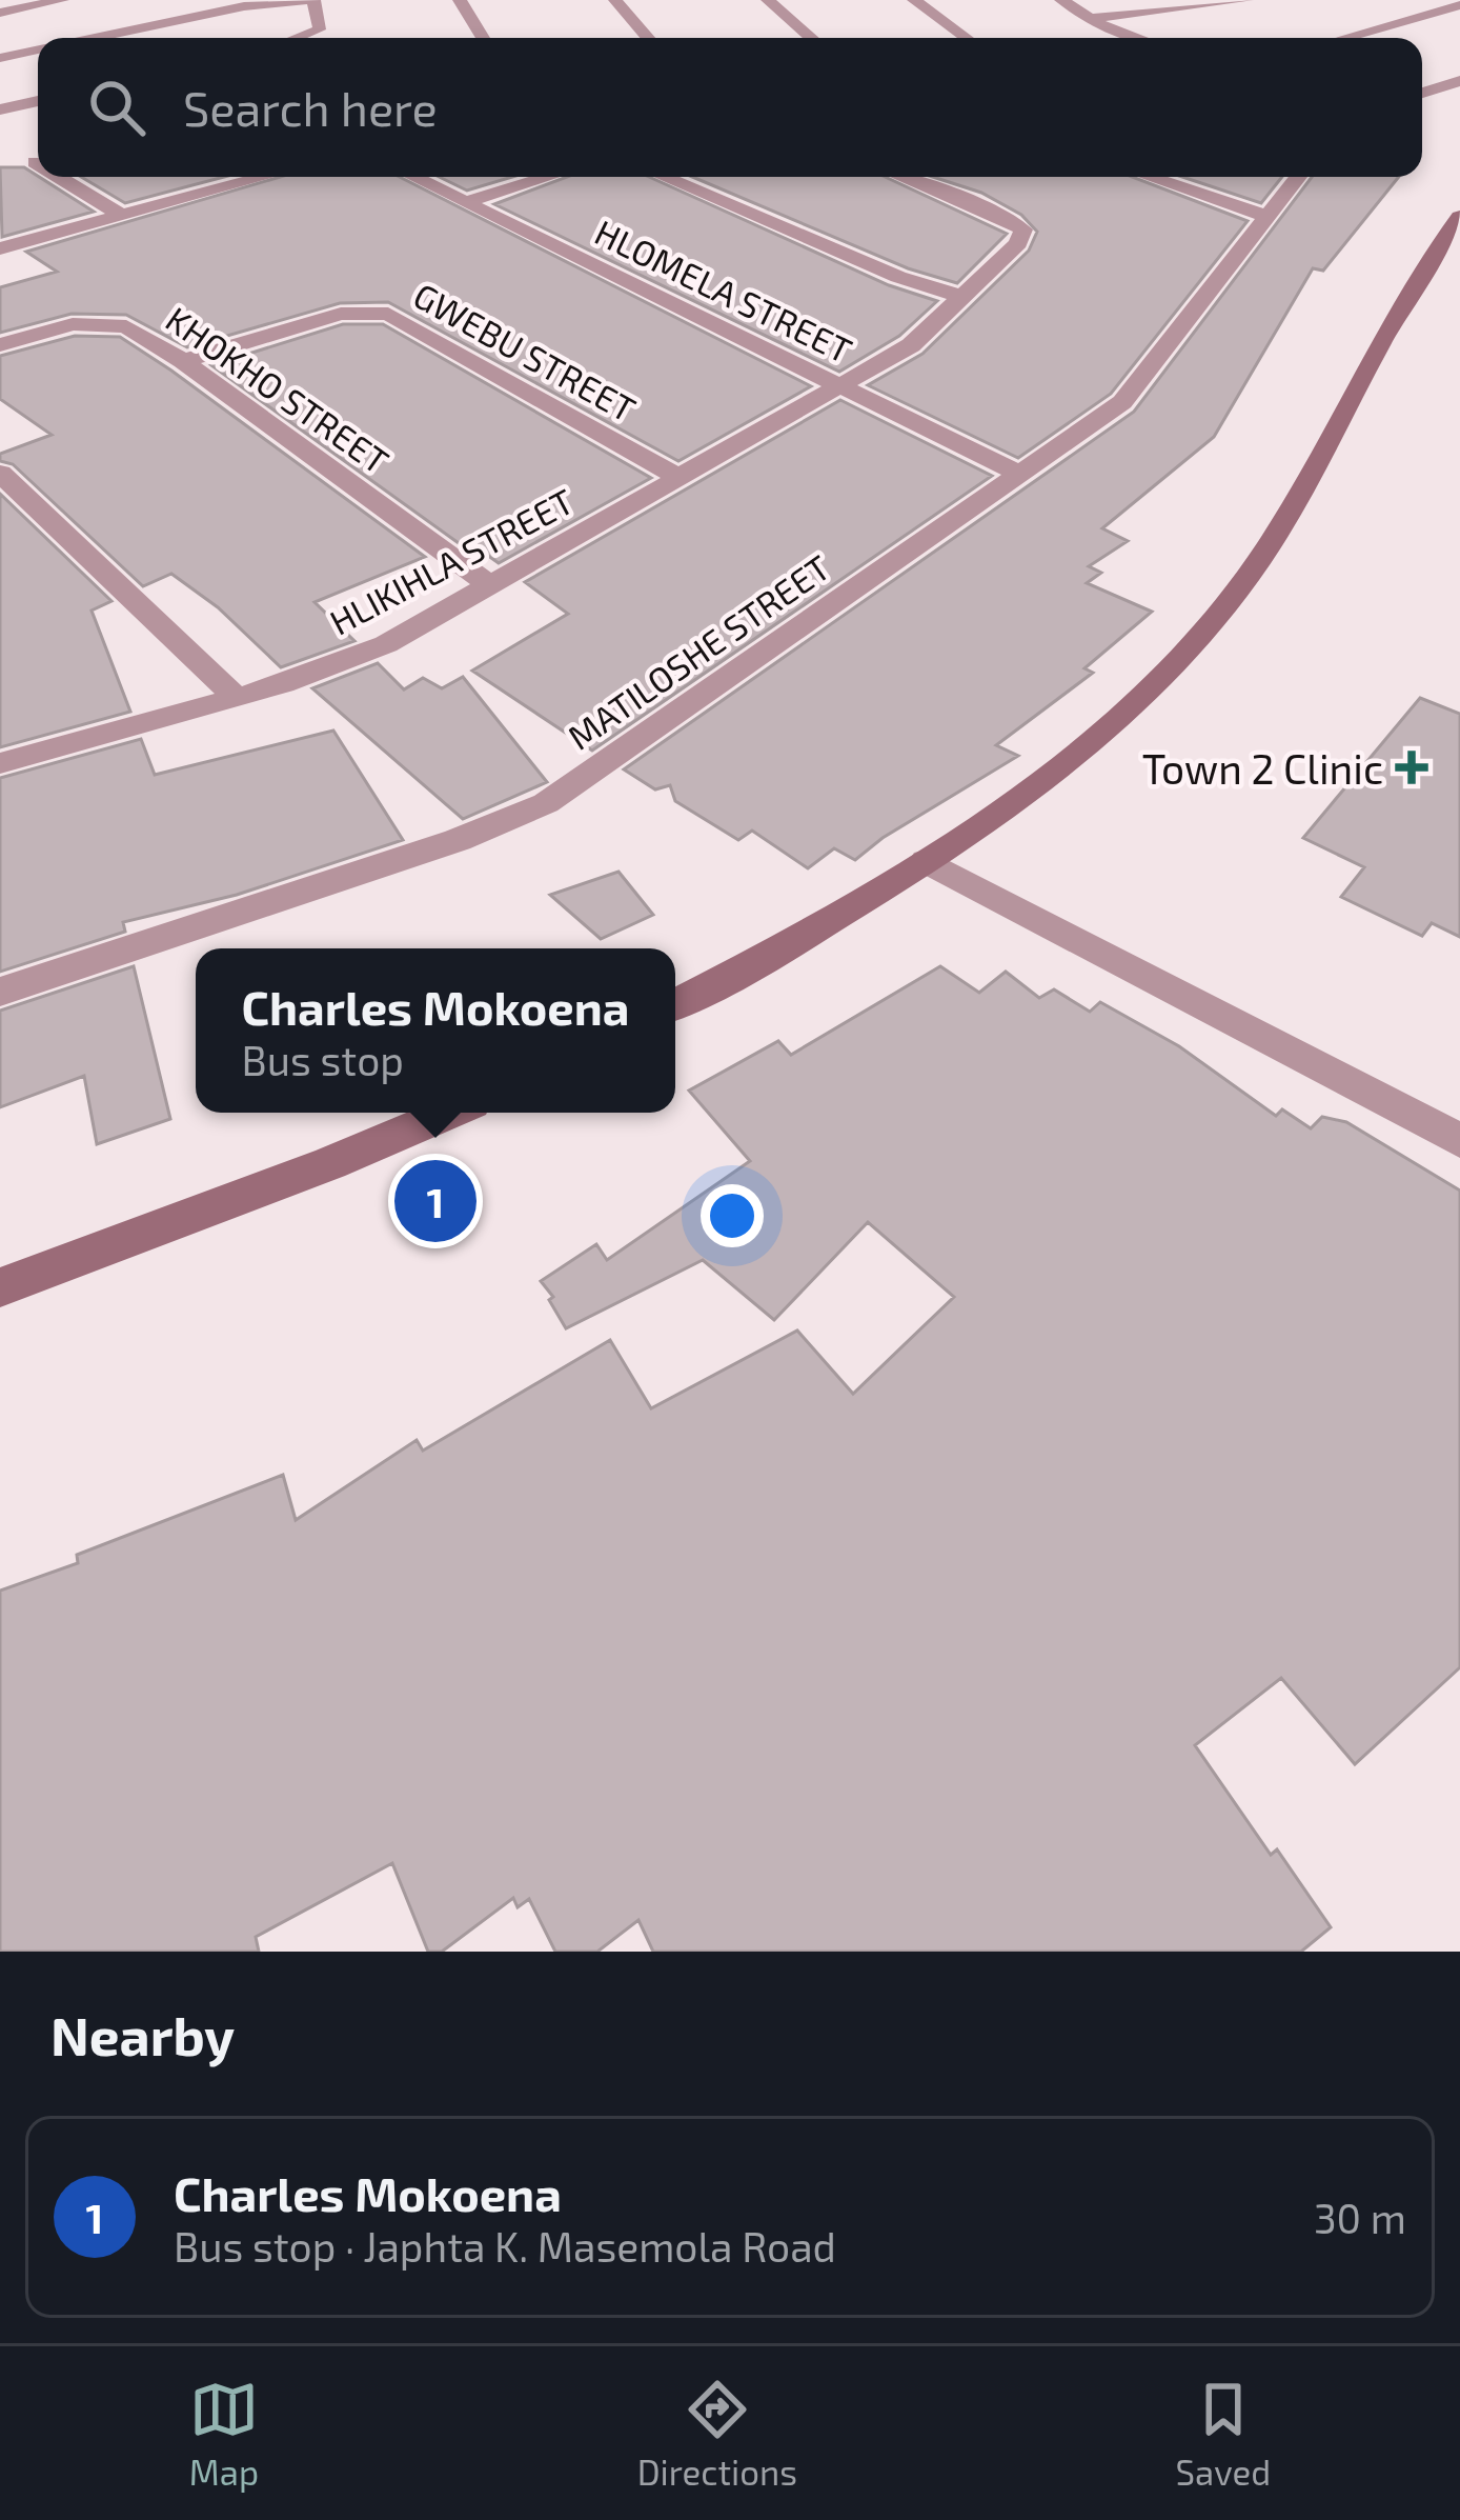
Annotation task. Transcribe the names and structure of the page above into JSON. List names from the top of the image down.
{
  "streets": {
    "street": [
      "HLOMELA STREET",
      "GWEBU STREET",
      "KHOKHO STREET",
      "HLIKIHLA STREET",
      "MATILOSHE STREET"
    ]
  },
  "crossings": [
    ["HLOMELA STREET", "HLIKIHLA STREET"],
    ["HLOMELA STREET", "MATILOSHE STREET"],
    ["GWEBU STREET", "KHOKHO STREET"],
    ["GWEBU STREET", "HLIKIHLA STREET"],
    ["KHOKHO STREET", "HLIKIHLA STREET"]
  ],
  "places": {
    "health": ["Town 2 Clinic"]
  },
  "page": {
    "search": "Search here",
    "popup": ["Charles Mokoena", "Bus stop"],
    "pins": "1",
    "heading": "Nearby",
    "list": [
      {
        "mark": "1",
        "name": "Charles Mokoena",
        "note": "Bus stop · Japhta K. Masemola Road",
        "value": "30 m"
      }
    ],
    "nav": ["Map", "Directions", "Saved"]
  }
}
